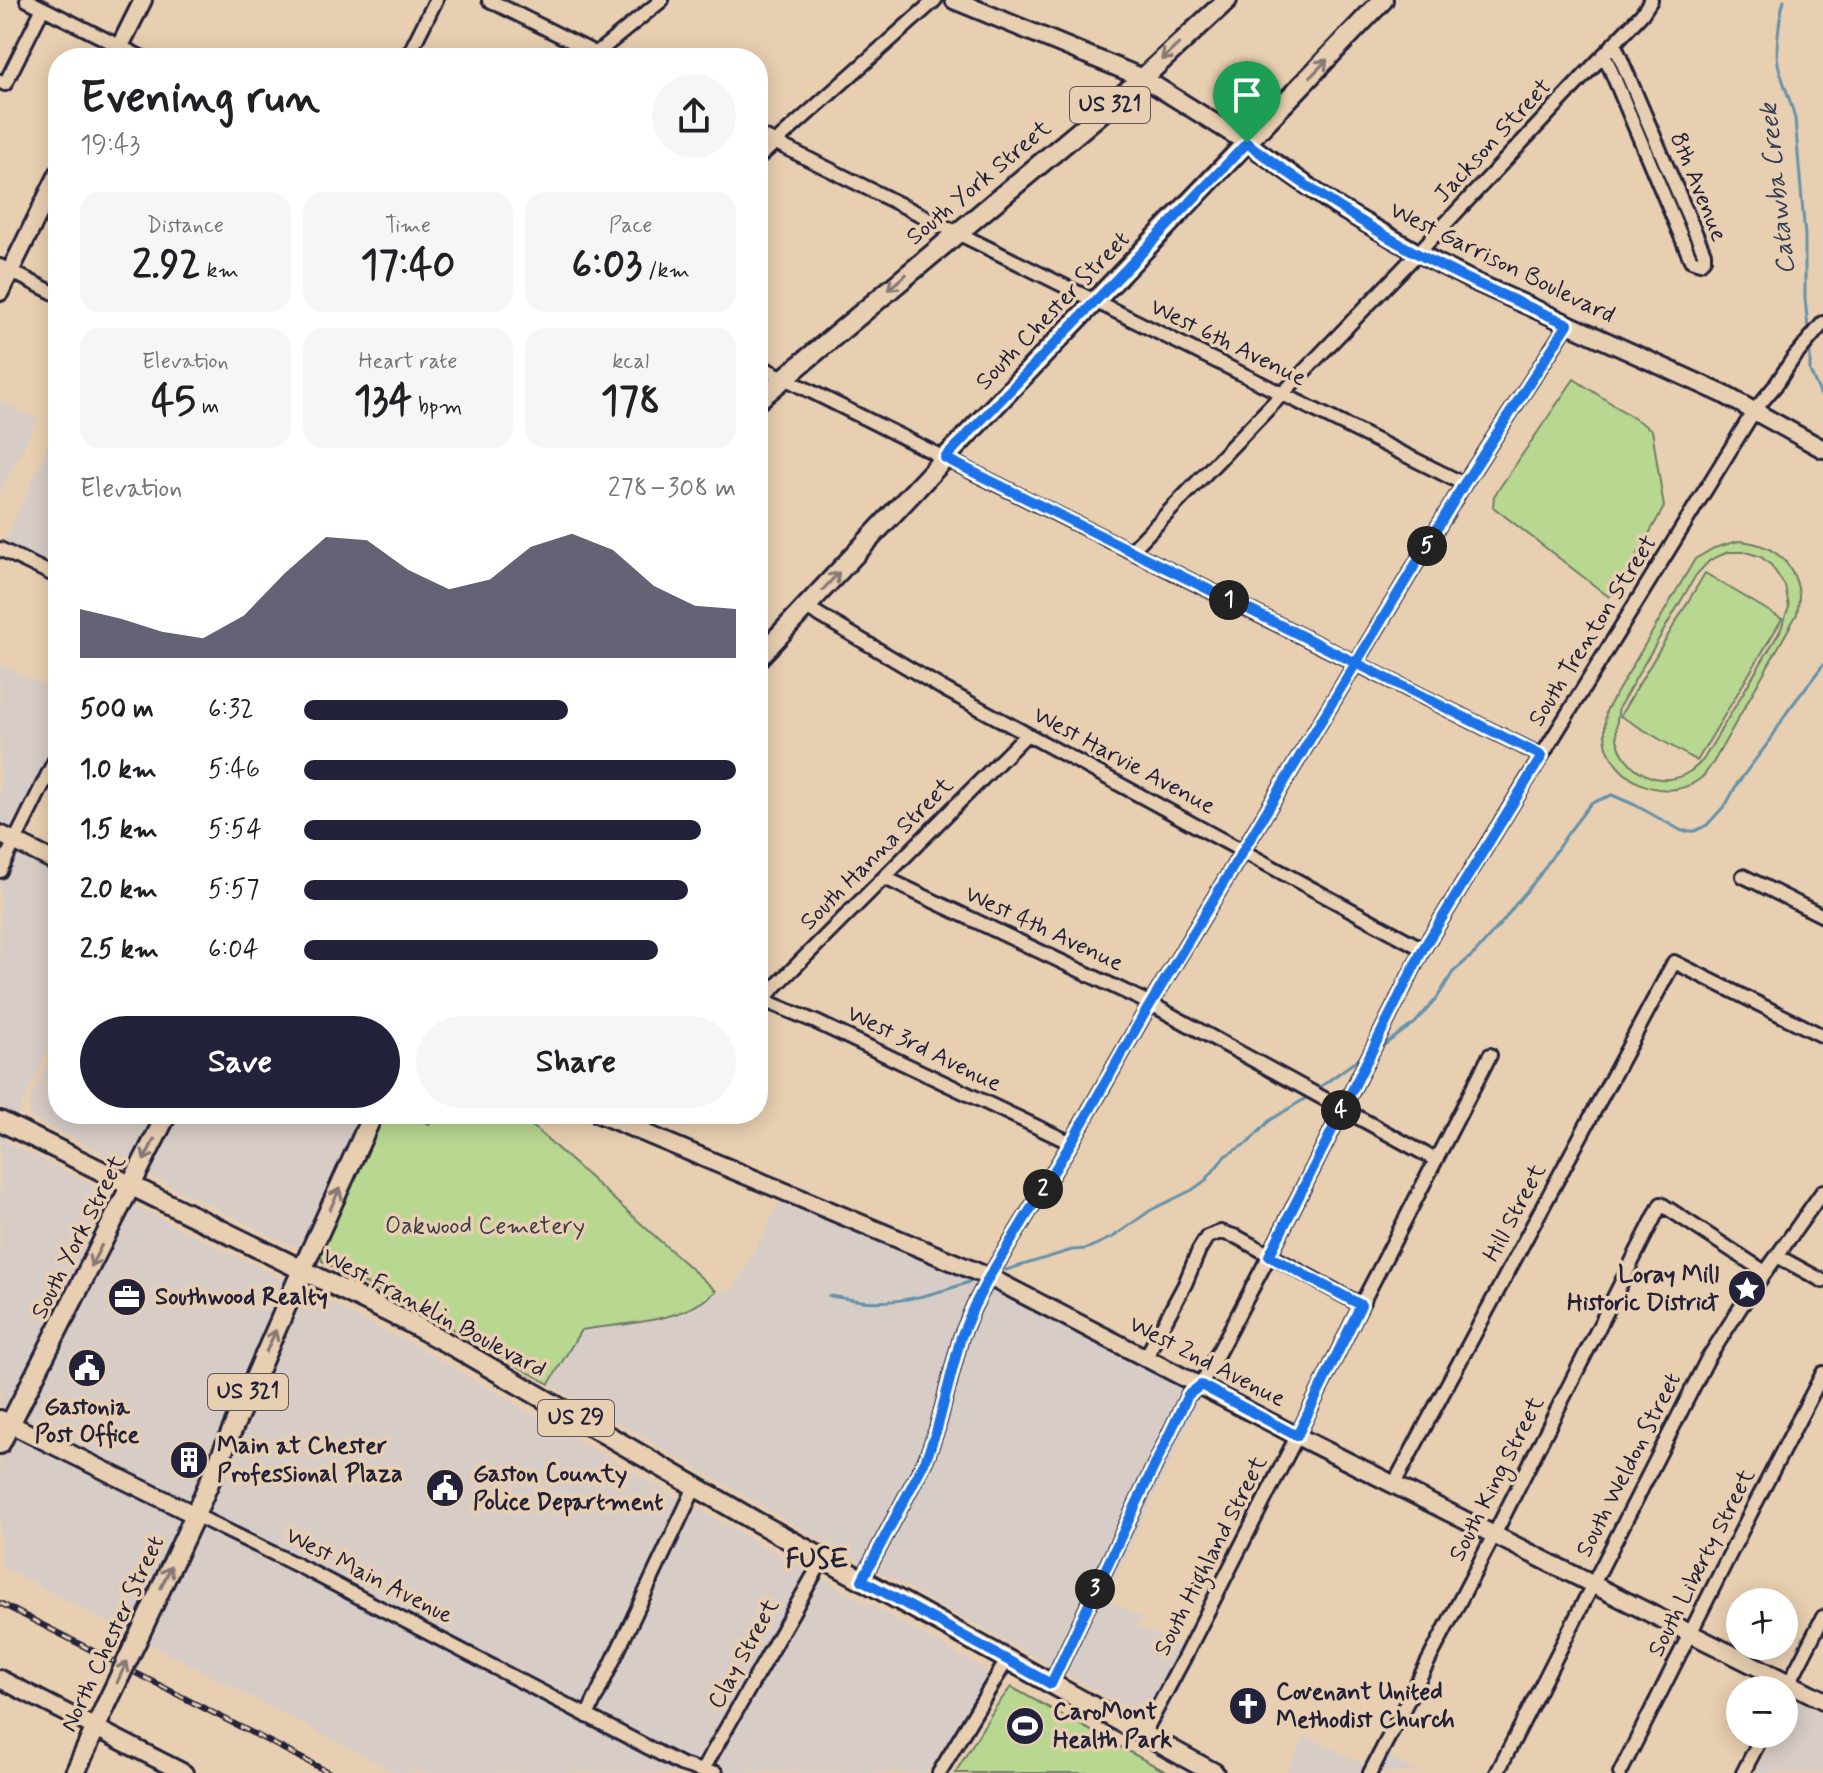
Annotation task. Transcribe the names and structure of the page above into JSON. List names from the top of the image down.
{
  "streets": {
    "main road": [
      "US 321",
      "South York Street",
      "South Chester Street",
      "West Franklin Boulevard",
      "US 29",
      "North Chester Street"
    ],
    "street": [
      "Jackson Street",
      "8th Avenue",
      "West Garrison Boulevard",
      "West 6th Avenue",
      "South Trenton Street",
      "West Harvie Avenue",
      "South Hanna Street",
      "West 4th Avenue",
      "West 3rd Avenue",
      "Hill Street",
      "West 2nd Avenue",
      "South Weldon Street",
      "South King Street",
      "South Highland Street",
      "South Liberty Street",
      "West Main Avenue",
      "Clay Street"
    ]
  },
  "crossings": [
    ["US 321", "West Franklin Boulevard"],
    ["US 321", "West Main Avenue"],
    ["US 321", "North Chester Street"],
    ["Jackson Street", "8th Avenue"],
    ["Jackson Street", "West Garrison Boulevard"],
    ["Jackson Street", "West 6th Avenue"],
    ["South York Street", "West Garrison Boulevard"],
    ["South York Street", "West 6th Avenue"],
    ["South York Street", "West Franklin Boulevard"],
    ["South York Street", "West Main Avenue"],
    ["West Garrison Boulevard", "South Chester Street"],
    ["West Garrison Boulevard", "South Trenton Street"],
    ["South Chester Street", "West 6th Avenue"],
    ["South Chester Street", "West Harvie Avenue"],
    ["South Trenton Street", "West Harvie Avenue"],
    ["South Trenton Street", "West 4th Avenue"],
    ["South Trenton Street", "West Franklin Boulevard"],
    ["South Trenton Street", "West 2nd Avenue"],
    ["West Harvie Avenue", "South Hanna Street"],
    ["South Hanna Street", "West 4th Avenue"],
    ["West 4th Avenue", "South Highland Street"],
    ["Hill Street", "West 2nd Avenue"],
    ["West Franklin Boulevard", "South Highland Street"],
    ["West Franklin Boulevard", "Clay Street"],
    ["West 2nd Avenue", "South Weldon Street"],
    ["West 2nd Avenue", "South King Street"],
    ["West 2nd Avenue", "South Highland Street"],
    ["West 2nd Avenue", "South Liberty Street"],
    ["South Weldon Street", "South King Street"],
    ["West Main Avenue", "North Chester Street"],
    ["West Main Avenue", "Clay Street"]
  ],
  "one_way": ["South York Street", "South Chester Street", "North Chester Street"],
  "districts": ["FUSE"],
  "water": ["Catawba Creek"],
  "parks": ["Oakwood Cemetery"],
  "places": {
    "place": ["Loray Mill Historic District"],
    "office": ["Southwood Realty"],
    "public building": ["Gastonia Post Office", "Gaston County Police Department"],
    "building": ["Main at Chester Professional Plaza"],
    "church": ["Covenant United Methodist Church"],
    "sports": ["CaroMont Health Park"]
  },
  "page": {
    "heading": ["Evening run", "19:43"],
    "stats": [
      ["Distance", "2.92 km"],
      ["Time", "17:40"],
      ["Pace", "6:03 /km"],
      ["Elevation", "45 m"],
      ["Heart rate", "134 bpm"],
      ["kcal", "178"]
    ],
    "chart": ["Elevation", "278–308 m"],
    "pins": [
      "5",
      "1",
      "4",
      "2",
      "3"
    ],
    "list": [
      {
        "name": "500 m",
        "note": "6:32"
      },
      {
        "name": "1.0 km",
        "note": "5:46"
      },
      {
        "name": "1.5 km",
        "note": "5:54"
      },
      {
        "name": "2.0 km",
        "note": "5:57"
      },
      {
        "name": "2.5 km",
        "note": "6:04"
      }
    ],
    "buttons": ["Save", "Share"],
    "map_buttons": ["+", "−"]
  }
}
